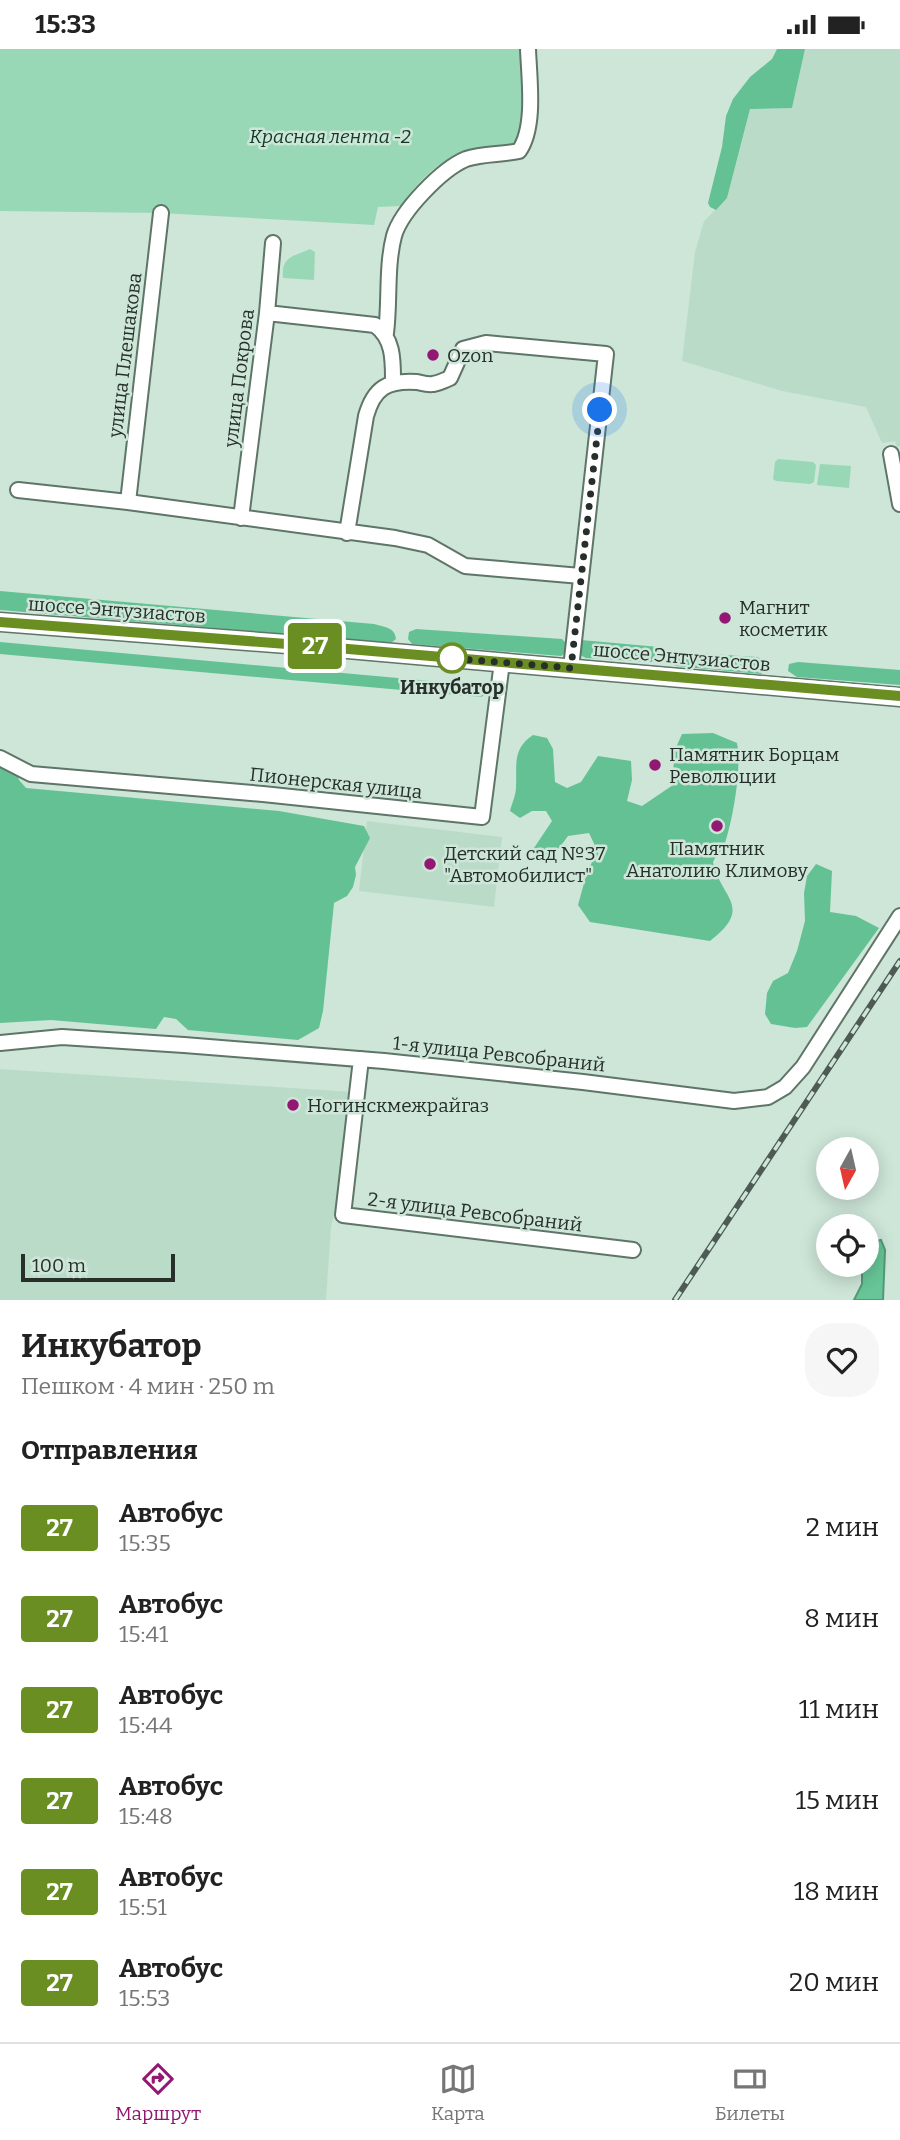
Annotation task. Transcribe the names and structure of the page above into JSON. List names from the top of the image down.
{
  "streets": {
    "main road": ["шоссе Энтузиастов"],
    "street": [
      "улица Плешакова",
      "улица Покрова",
      "Пионерская улица",
      "1-я улица Ревсобраний",
      "2-я улица Ревсобраний"
    ]
  },
  "crossings": [
    ["шоссе Энтузиастов", "Пионерская улица"],
    ["1-я улица Ревсобраний", "2-я улица Ревсобраний"]
  ],
  "parks": ["Красная лента -2"],
  "places": [
    "Ozon",
    "Магнит косметик",
    "Инкубатор",
    "Памятник Борцам Революции",
    "Памятник Анатолию Климову",
    "Детский сад №37 \"Автомобилист\"",
    "Ногинскмежрайгаз"
  ],
  "lines": ["bus line 27"],
  "scale_bar": "100 m",
  "north": "bottom",
  "page": {
    "status": "15:33",
    "on_map": "27",
    "scale": "100 m",
    "heading": [
      ["Инкубатор", "Пешком · 4 мин · 250 m"],
      "Отправления"
    ],
    "list": [
      {
        "mark": "27",
        "name": "Автобус",
        "note": "15:35",
        "value": "2 мин"
      },
      {
        "mark": "27",
        "name": "Автобус",
        "note": "15:41",
        "value": "8 мин"
      },
      {
        "mark": "27",
        "name": "Автобус",
        "note": "15:44",
        "value": "11 мин"
      },
      {
        "mark": "27",
        "name": "Автобус",
        "note": "15:48",
        "value": "15 мин"
      },
      {
        "mark": "27",
        "name": "Автобус",
        "note": "15:51",
        "value": "18 мин"
      },
      {
        "mark": "27",
        "name": "Автобус",
        "note": "15:53",
        "value": "20 мин"
      }
    ],
    "tabs": ["Маршрут", "Карта", "Билеты"]
  }
}
